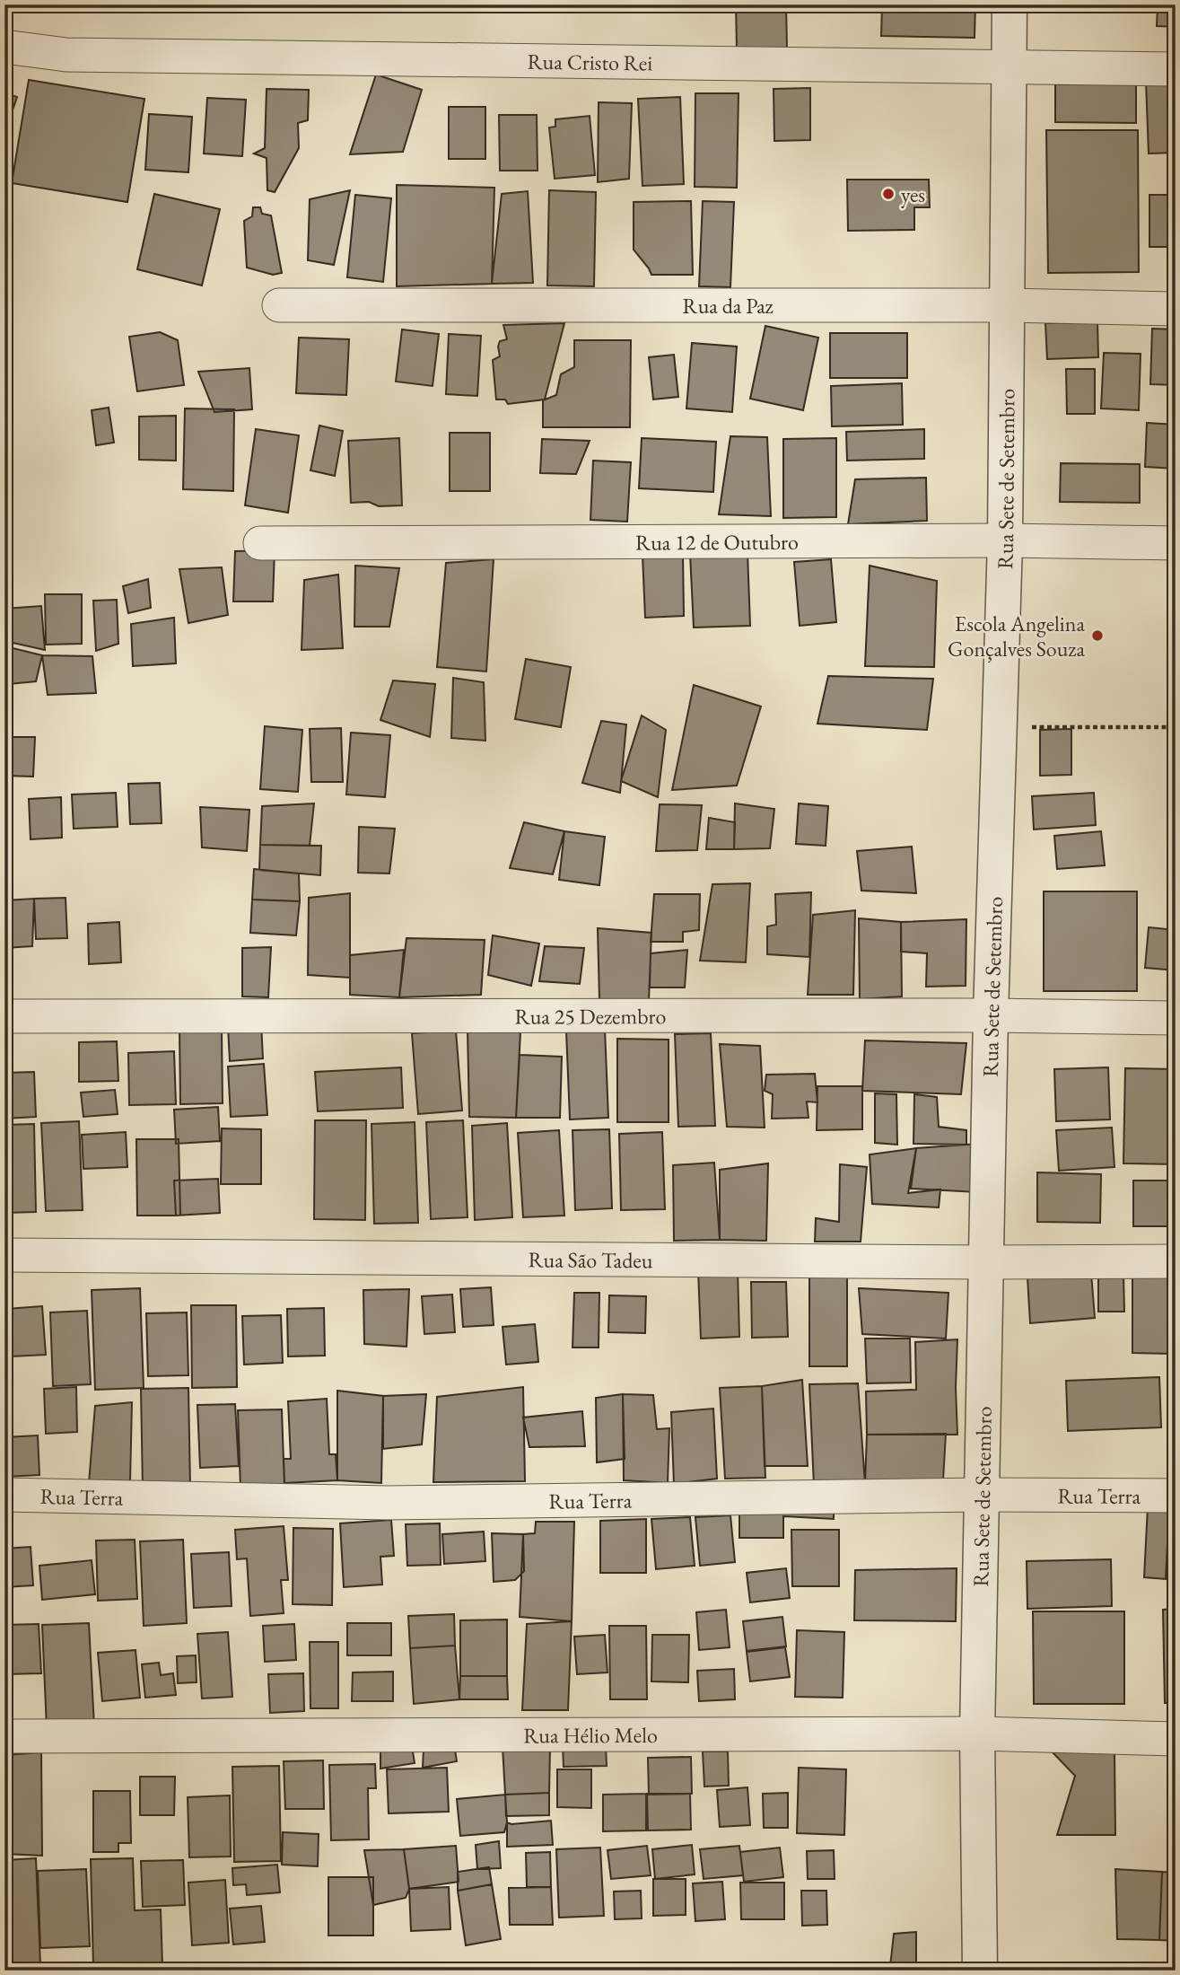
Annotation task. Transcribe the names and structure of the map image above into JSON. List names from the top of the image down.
{
  "streets": {
    "street": [
      "Rua Cristo Rei",
      "Rua da Paz",
      "Rua Sete de Setembro",
      "Rua 12 de Outubro",
      "Rua 25 Dezembro",
      "Rua São Tadeu",
      "Rua Terra",
      "Rua Hélio Melo"
    ]
  },
  "crossings": [
    ["Rua Cristo Rei", "Rua Sete de Setembro"],
    ["Rua da Paz", "Rua Sete de Setembro"],
    ["Rua Sete de Setembro", "Rua 12 de Outubro"],
    ["Rua Sete de Setembro", "Rua 25 Dezembro"],
    ["Rua Sete de Setembro", "Rua São Tadeu"],
    ["Rua Sete de Setembro", "Rua Terra"],
    ["Rua Sete de Setembro", "Rua Hélio Melo"]
  ],
  "places": ["yes", "Escola Angelina Gonçalves Souza"]
}
